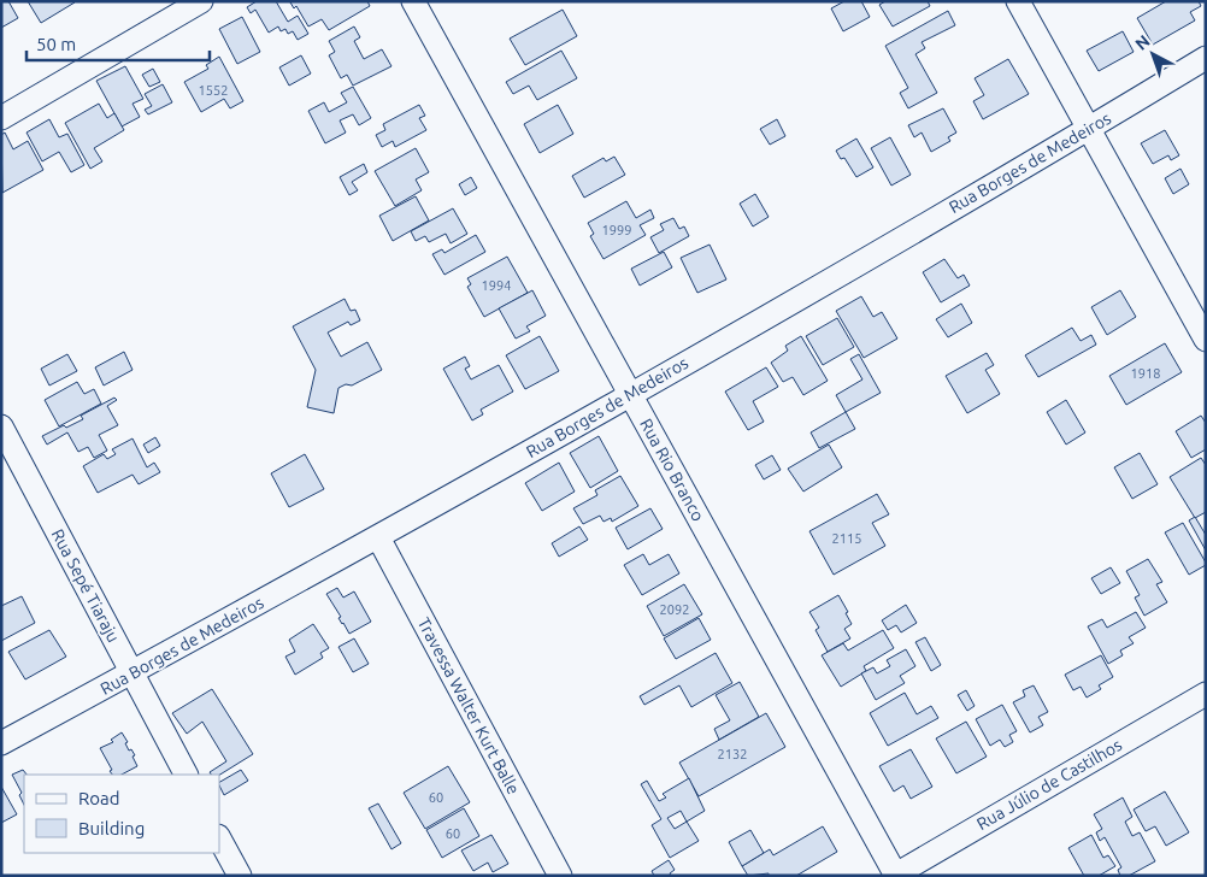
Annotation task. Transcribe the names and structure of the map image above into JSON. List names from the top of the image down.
{
  "streets": {
    "street": [
      "Rua Borges de Medeiros",
      "Rua Rio Branco",
      "Rua Sepé Tiaraju",
      "Travessa Walter Kurt Balle",
      "Rua Júlio de Castilhos"
    ]
  },
  "crossings": [
    ["Rua Borges de Medeiros", "Rua Rio Branco"],
    ["Rua Borges de Medeiros", "Rua Sepé Tiaraju"],
    ["Rua Borges de Medeiros", "Travessa Walter Kurt Balle"],
    ["Rua Rio Branco", "Rua Júlio de Castilhos"]
  ],
  "house_numbers": [
    "1552",
    "1999",
    "1994",
    "1918",
    "2115",
    "2092",
    "2132",
    "60",
    "60"
  ],
  "legend": ["Road", "Building"],
  "scale_bar": "50 m",
  "north": "top left"
}
